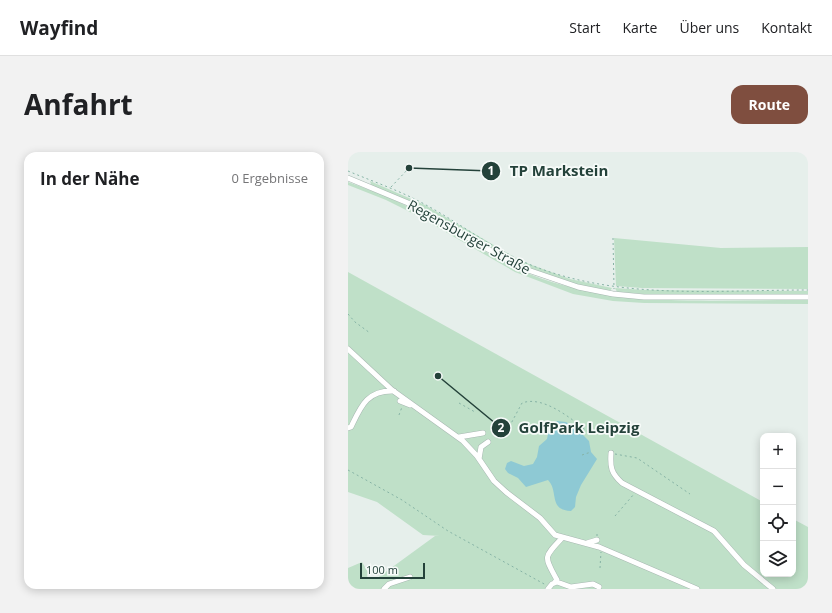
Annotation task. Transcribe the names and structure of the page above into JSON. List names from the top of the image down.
{
  "streets": {
    "street": ["Regensburger Straße"]
  },
  "places": ["TP Markstein", "GolfPark Leipzig"],
  "scale_bar": "100 m",
  "page": {
    "header": "Wayfind",
    "nav": [
      "Start",
      "Karte",
      "Über uns",
      "Kontakt"
    ],
    "title": "Anfahrt",
    "buttons": "Route",
    "heading": ["In der Nähe", "0 Ergebnisse"],
    "map_buttons": ["+", "−"],
    "scale": "100 m"
  }
}
